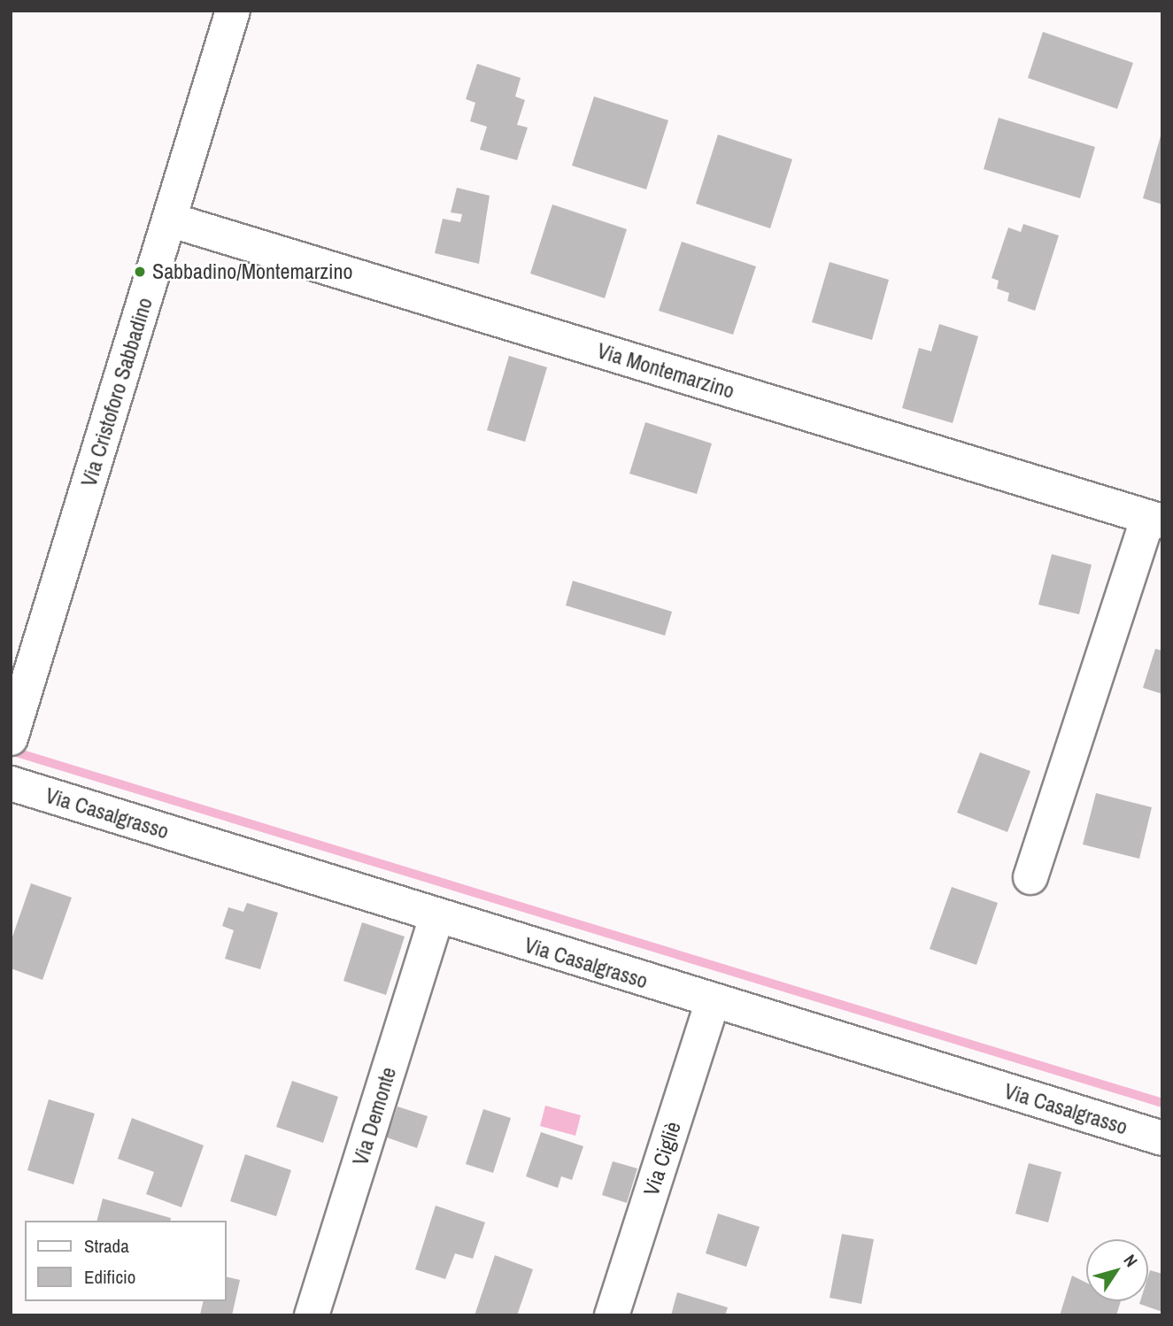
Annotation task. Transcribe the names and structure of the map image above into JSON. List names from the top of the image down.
{
  "streets": {
    "street": [
      "Via Montemarzino",
      "Via Cristoforo Sabbadino",
      "Via Casalgrasso",
      "Via Demonte",
      "Via Cigliè"
    ]
  },
  "crossings": [
    ["Via Montemarzino", "Via Cristoforo Sabbadino"],
    ["Via Casalgrasso", "Via Demonte"],
    ["Via Casalgrasso", "Via Cigliè"]
  ],
  "places": ["Sabbadino/Montemarzino"],
  "legend": ["Strada", "Edificio"],
  "north": "top right"
}
